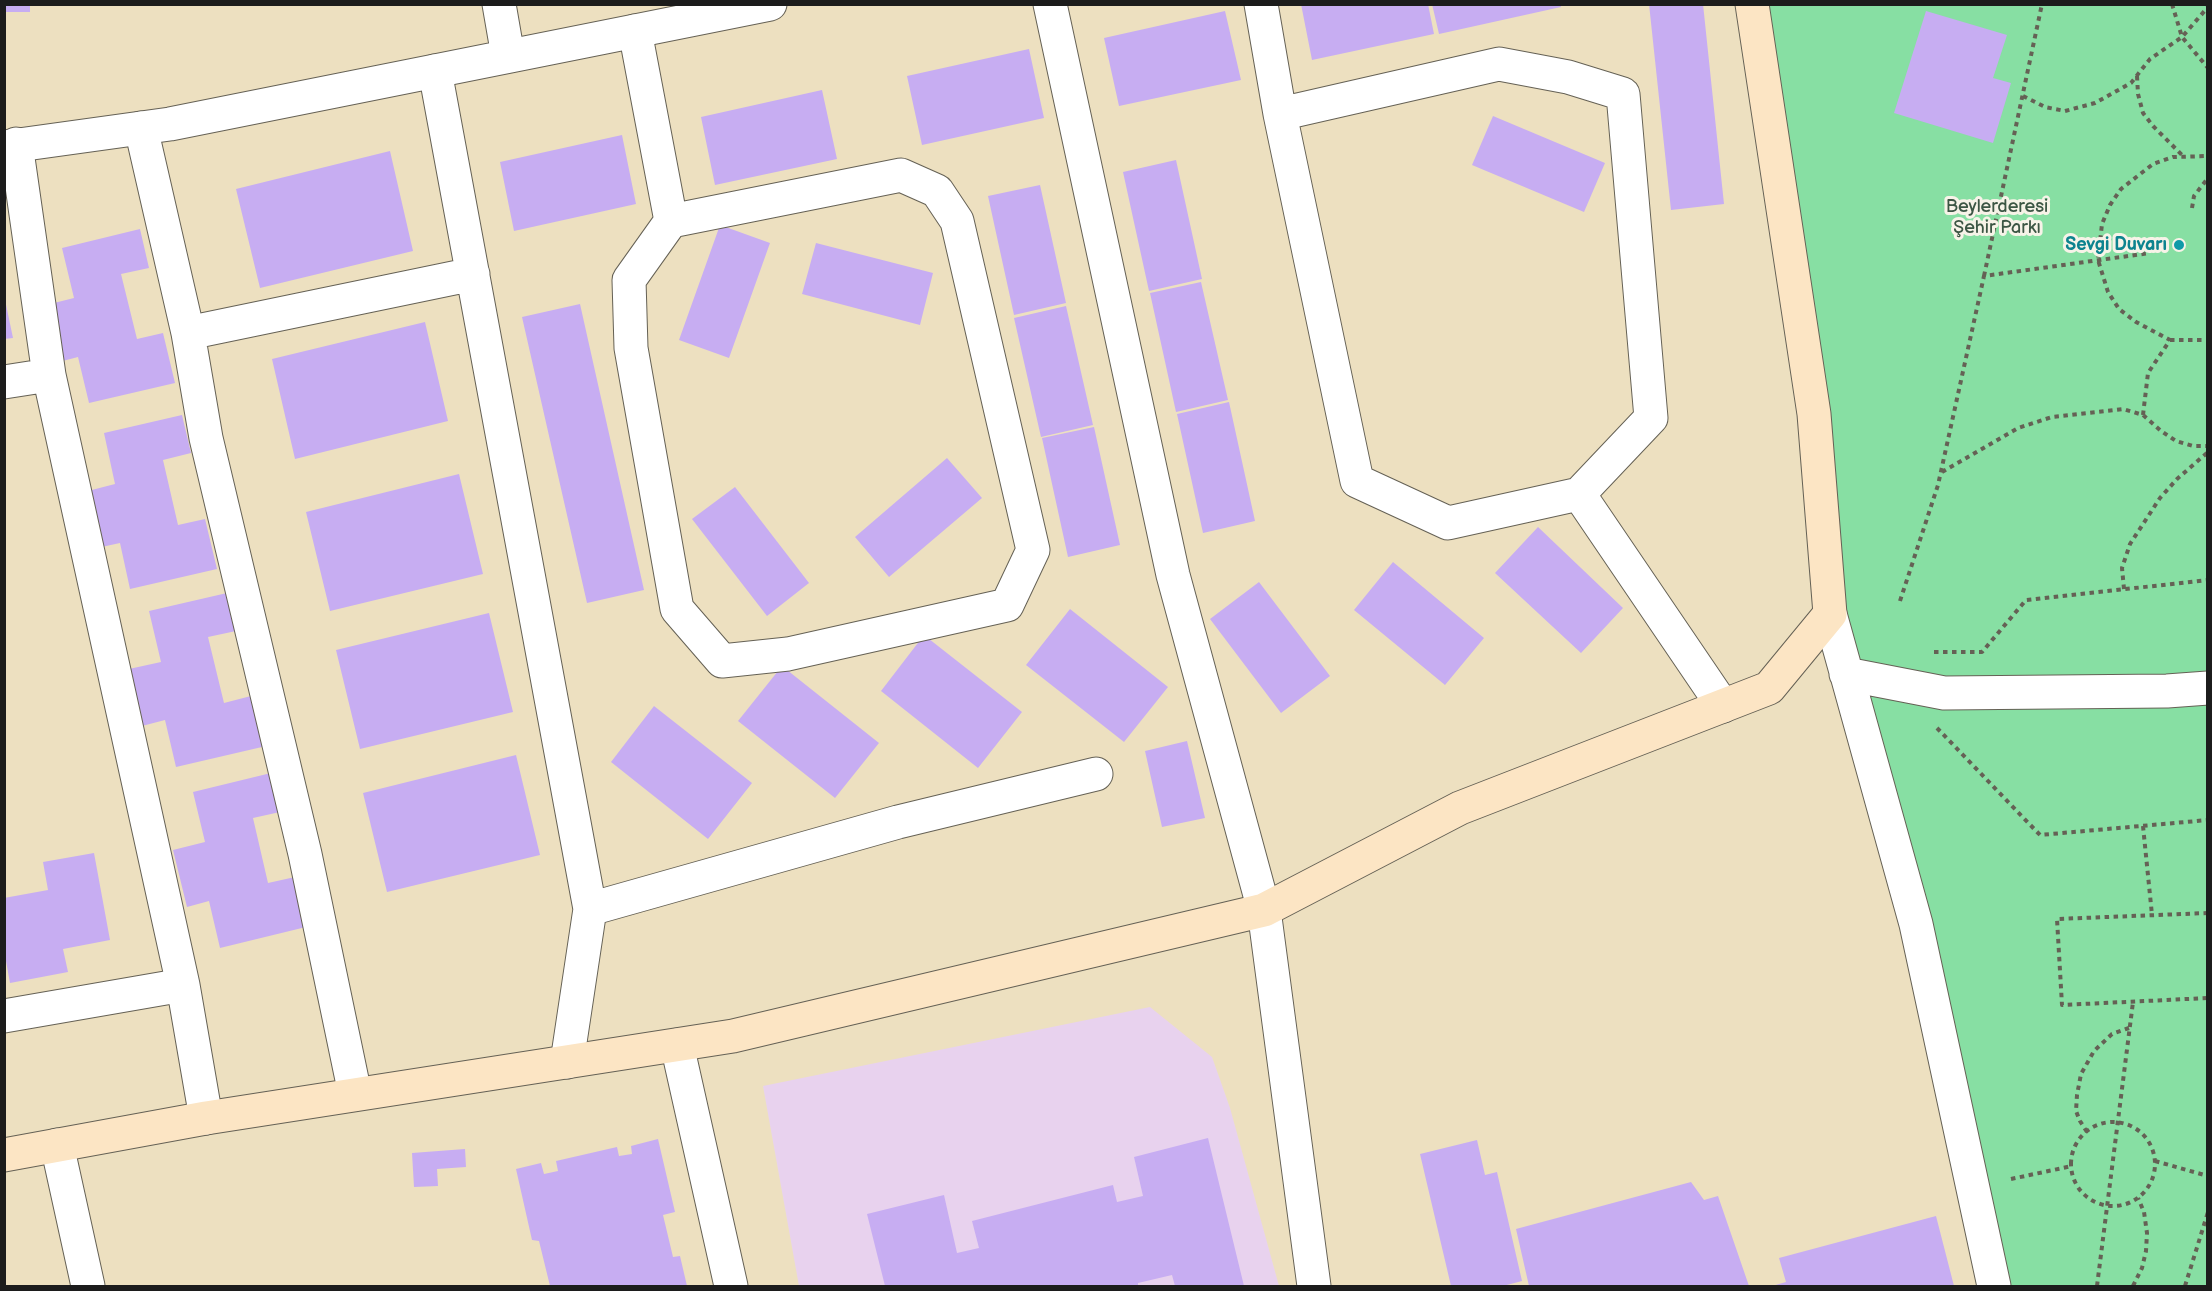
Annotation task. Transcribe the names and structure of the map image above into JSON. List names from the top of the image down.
{
  "parks": ["Beylerderesi Şehir Parkı"],
  "places": ["Sevgi Duvarı"]
}
